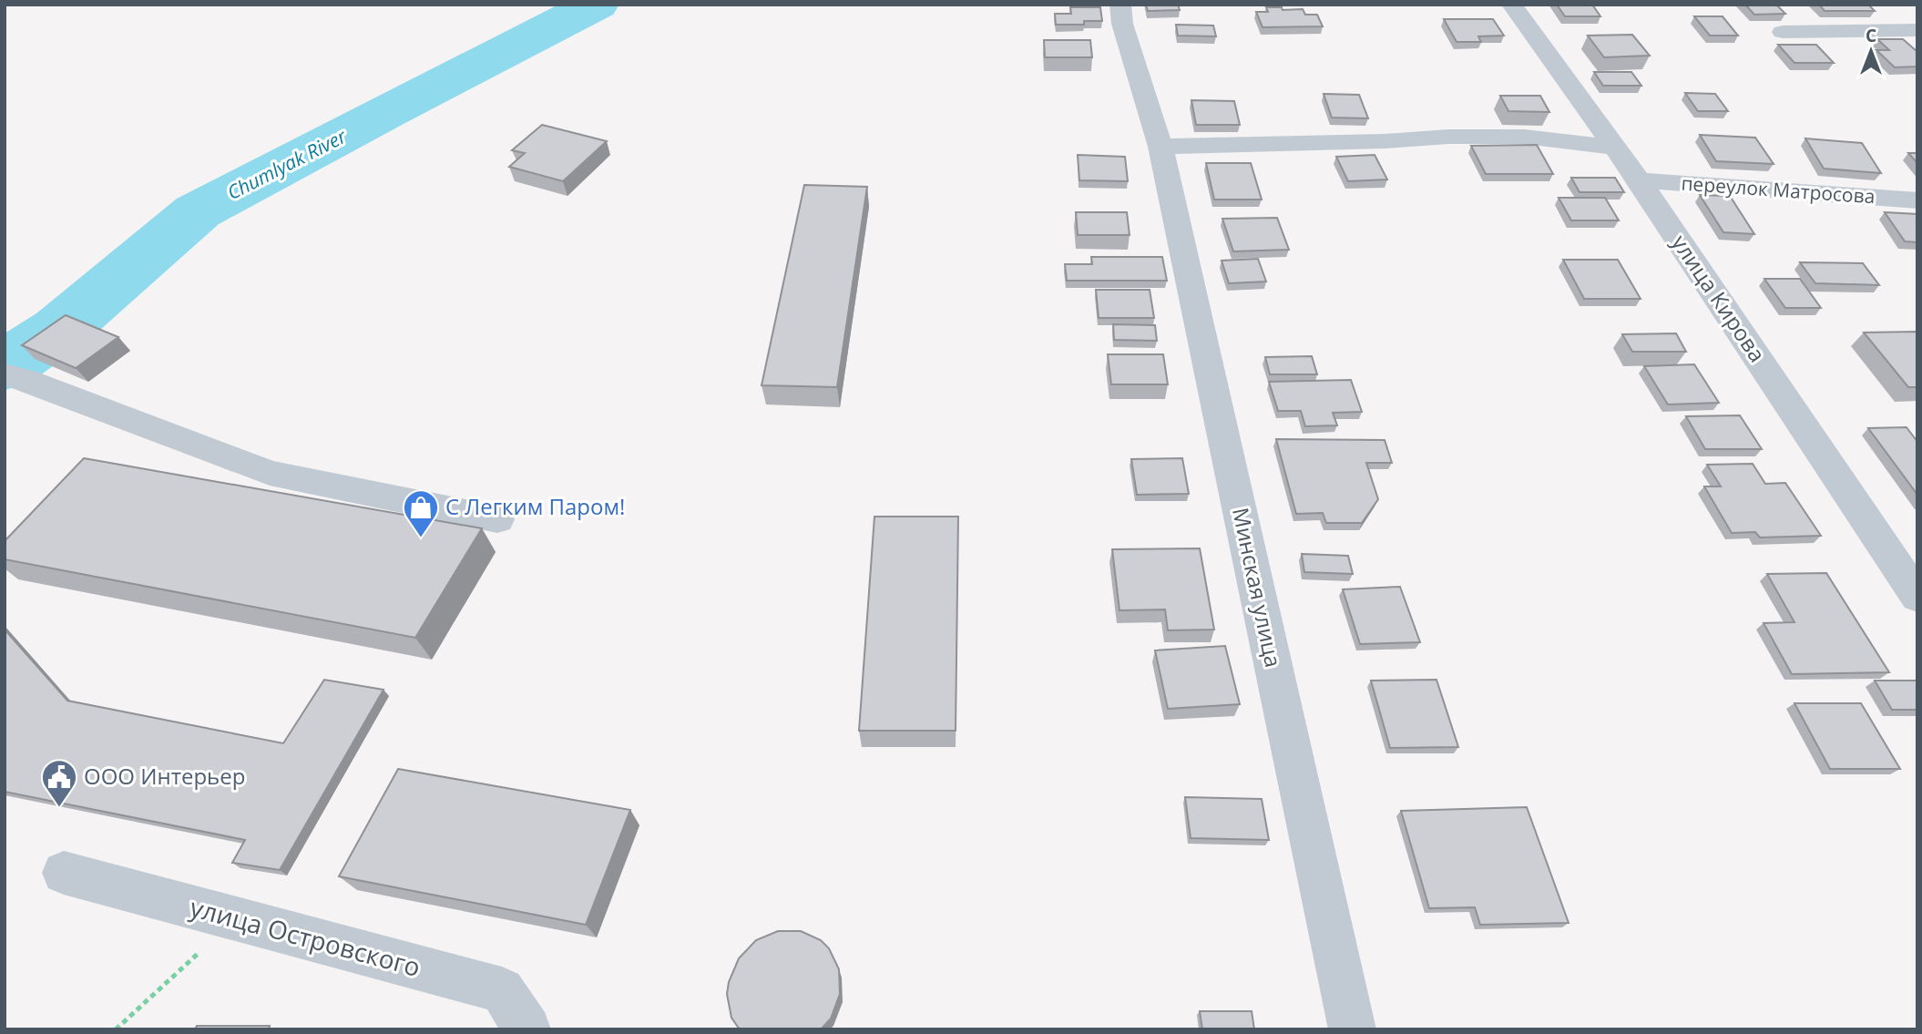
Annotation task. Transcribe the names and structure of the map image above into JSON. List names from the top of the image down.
{
  "streets": {
    "street": [
      "переулок Матросова",
      "улица Кирова",
      "Минская улица",
      "улица Островского"
    ]
  },
  "crossings": [
    ["переулок Матросова", "улица Кирова"]
  ],
  "water": ["Chumlyak River"],
  "places": {
    "shop": ["С Легким Паром!"],
    "public building": ["ООО Интерьер"]
  },
  "north": "top"
}
